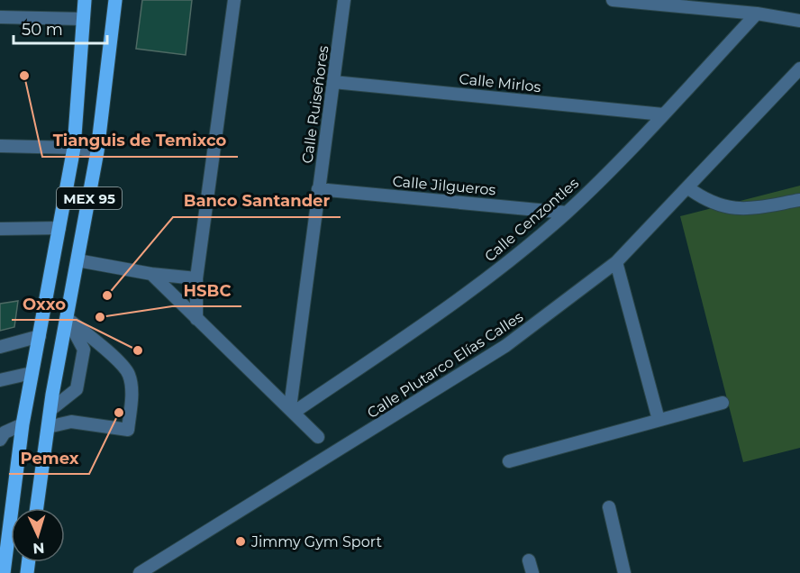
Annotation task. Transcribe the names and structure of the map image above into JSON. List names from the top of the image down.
{
  "streets": {
    "main road": ["MEX 95"],
    "street": [
      "Calle Mirlos",
      "Calle Ruiseñores",
      "Calle Jilgueros",
      "Calle Cenzontles",
      "Calle Plutarco Elías Calles"
    ]
  },
  "crossings": [
    ["Calle Mirlos", "Calle Ruiseñores"],
    ["Calle Mirlos", "Calle Cenzontles"],
    ["Calle Ruiseñores", "Calle Jilgueros"],
    ["Calle Ruiseñores", "Calle Cenzontles"],
    ["Calle Jilgueros", "Calle Cenzontles"]
  ],
  "places": [
    "Tianguis de Temixco",
    "Banco Santander",
    "HSBC",
    "Oxxo",
    "Pemex",
    "Jimmy Gym Sport"
  ],
  "scale_bar": "50 m",
  "north": "bottom"
}
